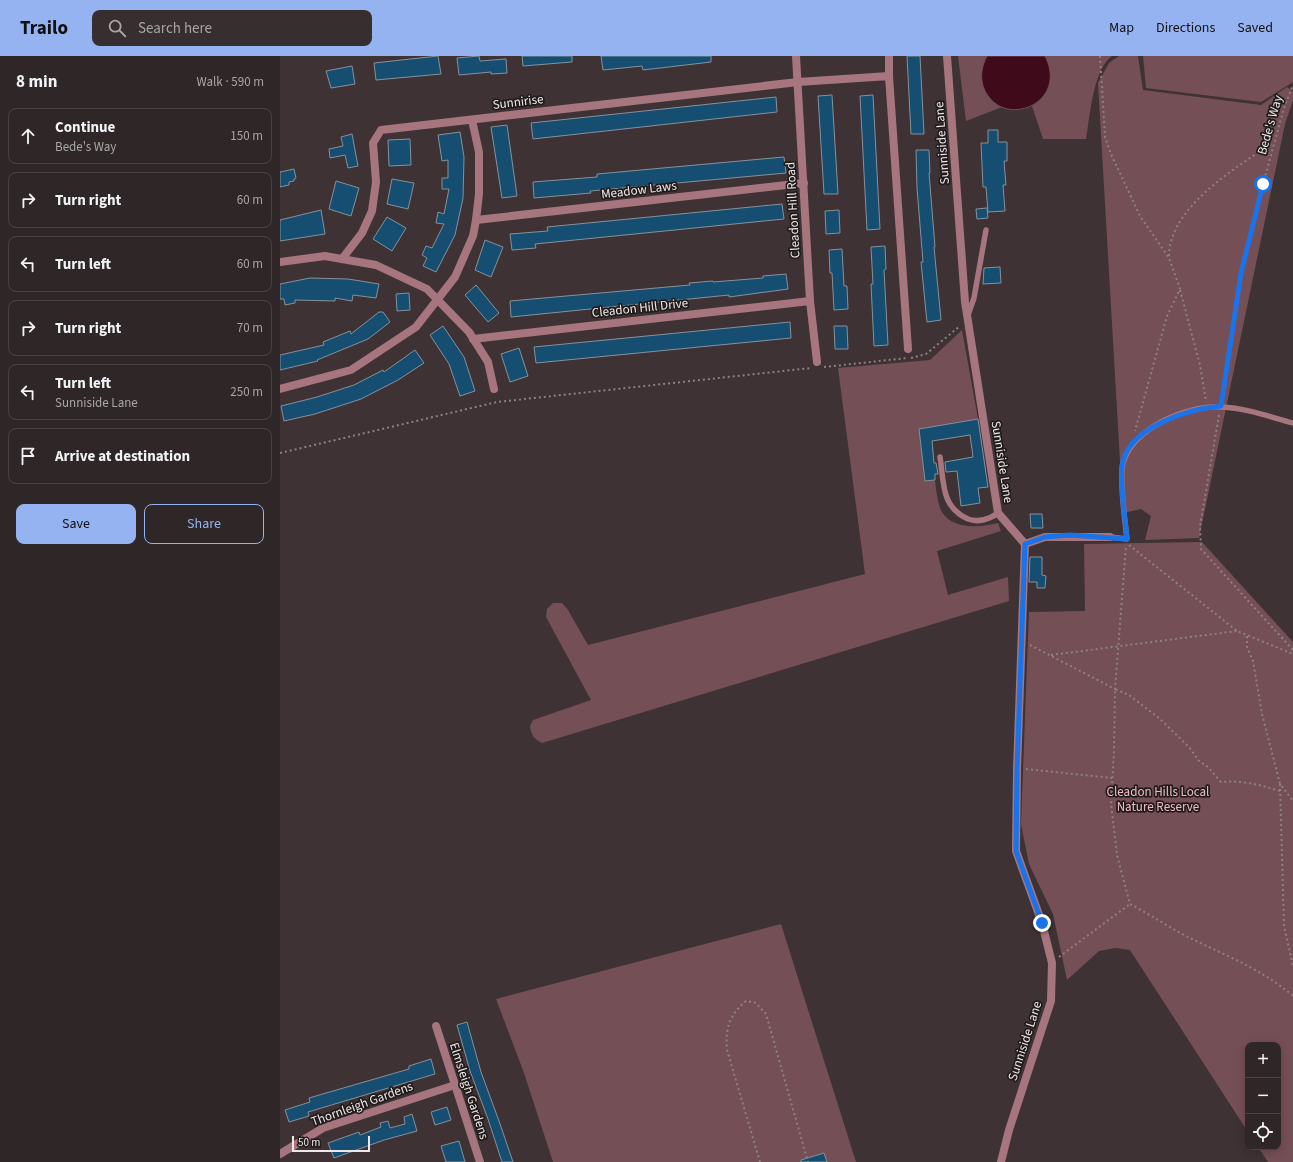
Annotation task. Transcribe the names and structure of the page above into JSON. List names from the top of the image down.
{
  "streets": {
    "street": [
      "Sunnirise",
      "Sunniside Lane",
      "Meadow Laws",
      "Cleadon Hill Road",
      "Cleadon Hill Drive",
      "Elmsleigh Gardens",
      "Thornleigh Gardens"
    ],
    "path": ["Bede's Way"]
  },
  "crossings": [
    ["Sunnirise", "Cleadon Hill Road"],
    ["Meadow Laws", "Cleadon Hill Road"],
    ["Cleadon Hill Road", "Cleadon Hill Drive"],
    ["Elmsleigh Gardens", "Thornleigh Gardens"]
  ],
  "parks": ["Cleadon Hills Local Nature Reserve"],
  "scale_bar": "50 m",
  "page": {
    "header": "Trailo",
    "search": "Search here",
    "nav": ["Map", "Directions", "Saved"],
    "heading": ["8 min", "Walk · 590 m"],
    "list": [
      ["Continue", "Bede's Way", "150 m"],
      ["Turn right", "60 m"],
      ["Turn left", "60 m"],
      ["Turn right", "70 m"],
      ["Turn left", "Sunniside Lane", "250 m"],
      "Arrive at destination"
    ],
    "buttons": ["Save", "Share"],
    "map_buttons": ["+", "−"],
    "scale": "50 m"
  }
}
